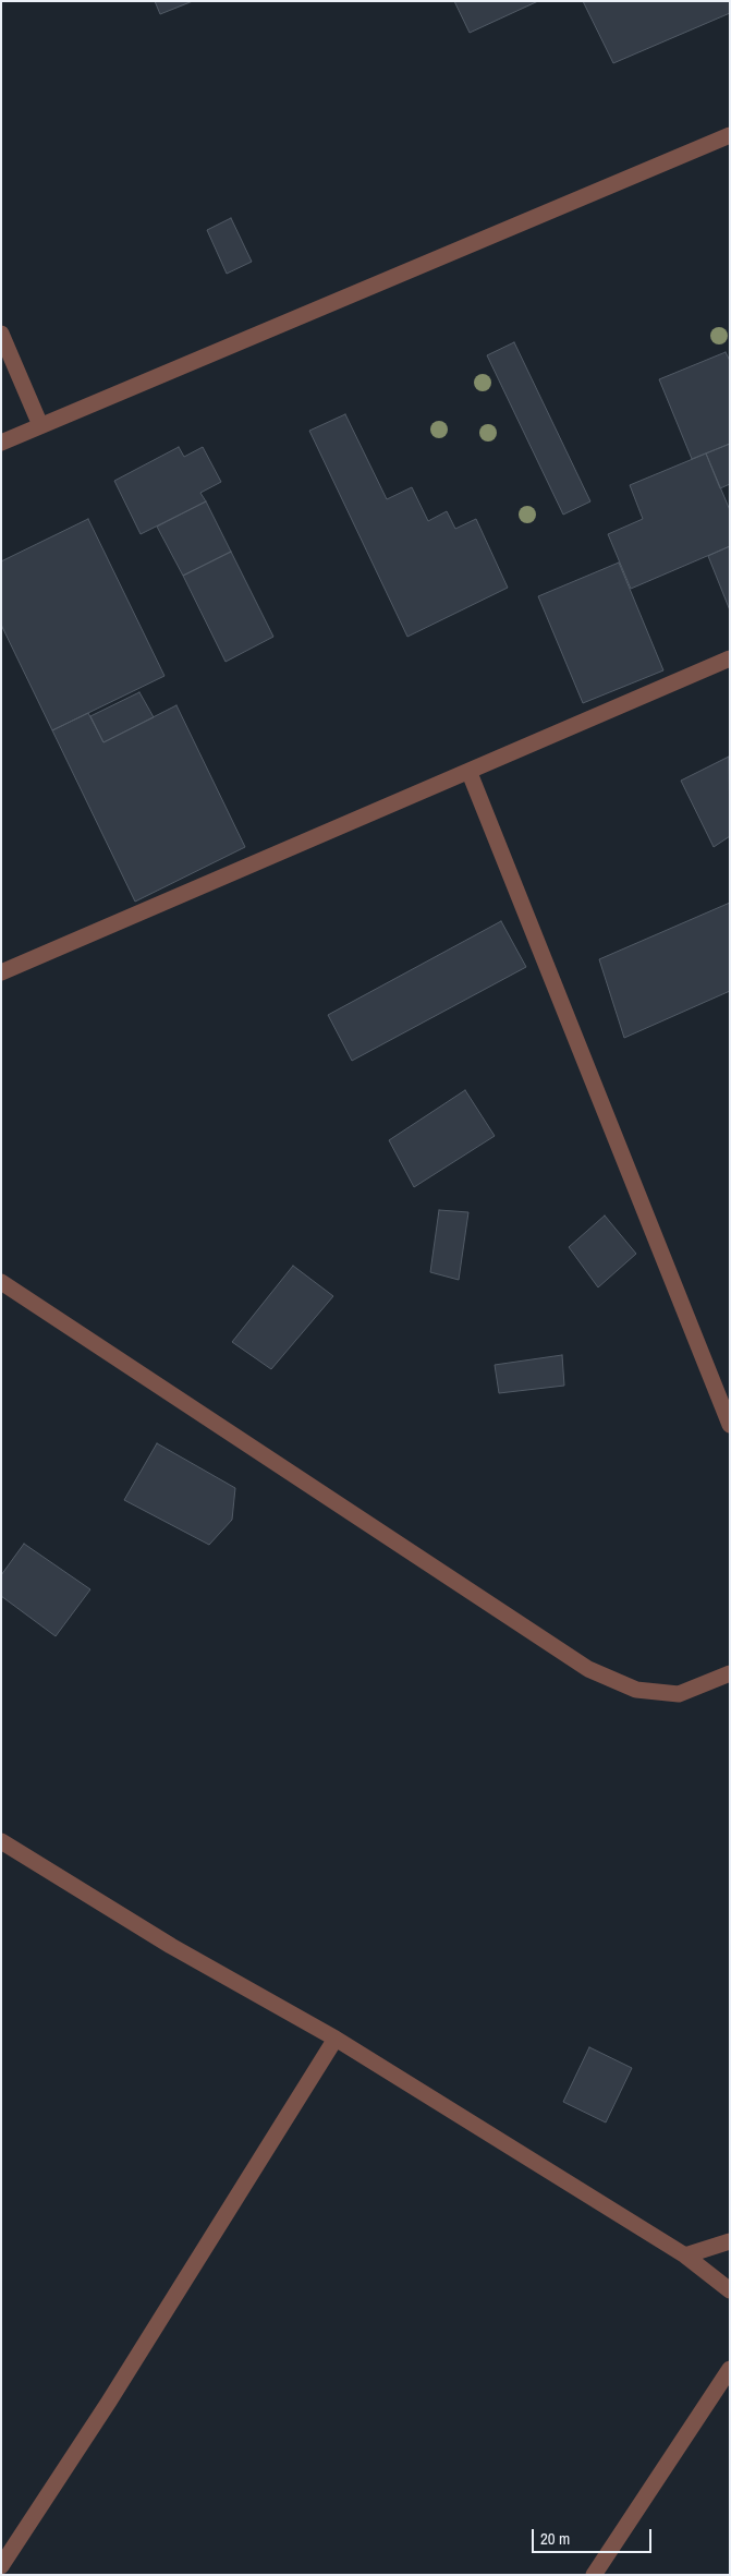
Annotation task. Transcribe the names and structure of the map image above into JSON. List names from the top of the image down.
{
  "scale_bar": "20 m"
}
